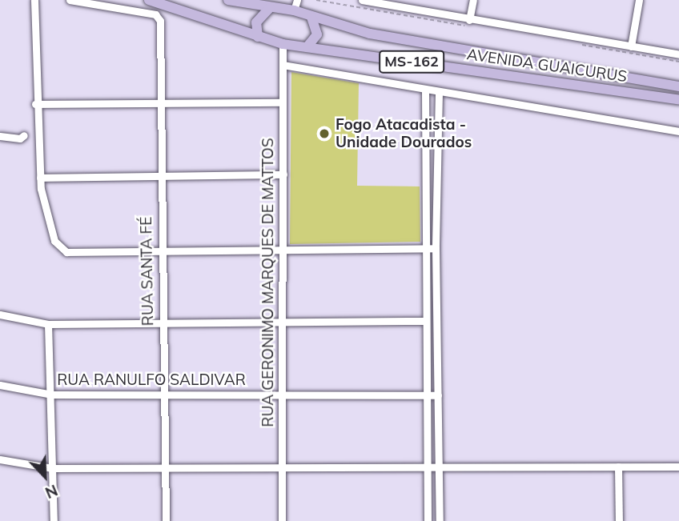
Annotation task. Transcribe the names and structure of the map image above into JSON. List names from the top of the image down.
{
  "streets": {
    "main road": ["MS-162", "AVENIDA GUAICURUS"],
    "street": ["RUA SANTA FÉ", "RUA GERONIMO MARQUES DE MATTOS", "RUA RANULFO SALDIVAR"]
  },
  "crossings": [
    ["AVENIDA GUAICURUS", "RUA GERONIMO MARQUES DE MATTOS"],
    ["RUA SANTA FÉ", "RUA RANULFO SALDIVAR"],
    ["RUA GERONIMO MARQUES DE MATTOS", "RUA RANULFO SALDIVAR"]
  ],
  "places": ["Fogo Atacadista - Unidade Dourados"],
  "north": "bottom right"
}
